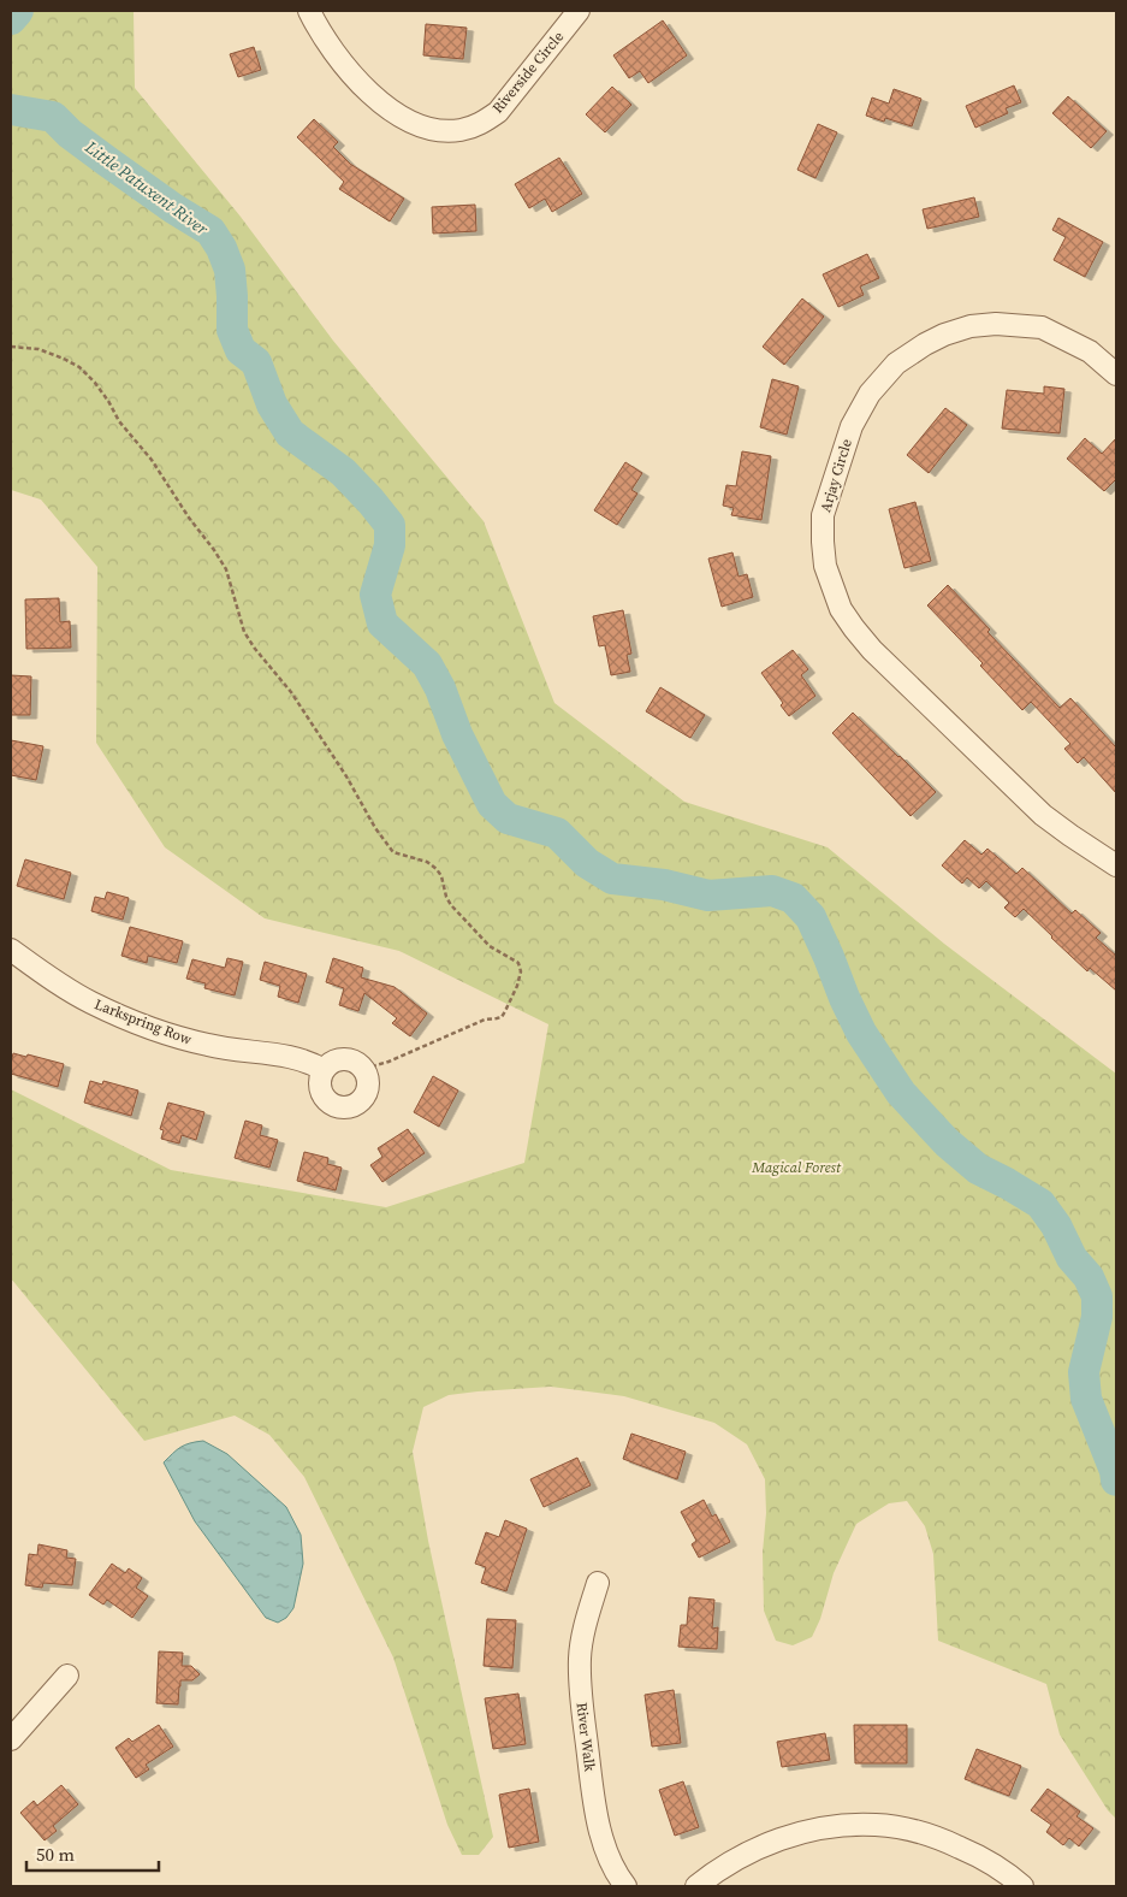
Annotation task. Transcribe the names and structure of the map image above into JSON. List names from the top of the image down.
{
  "streets": {
    "street": [
      "Riverside Circle",
      "Arjay Circle",
      "Larkspring Row",
      "River Walk"
    ]
  },
  "water": ["Little Patuxent River"],
  "parks": ["Magical Forest"],
  "scale_bar": "50 m"
}
